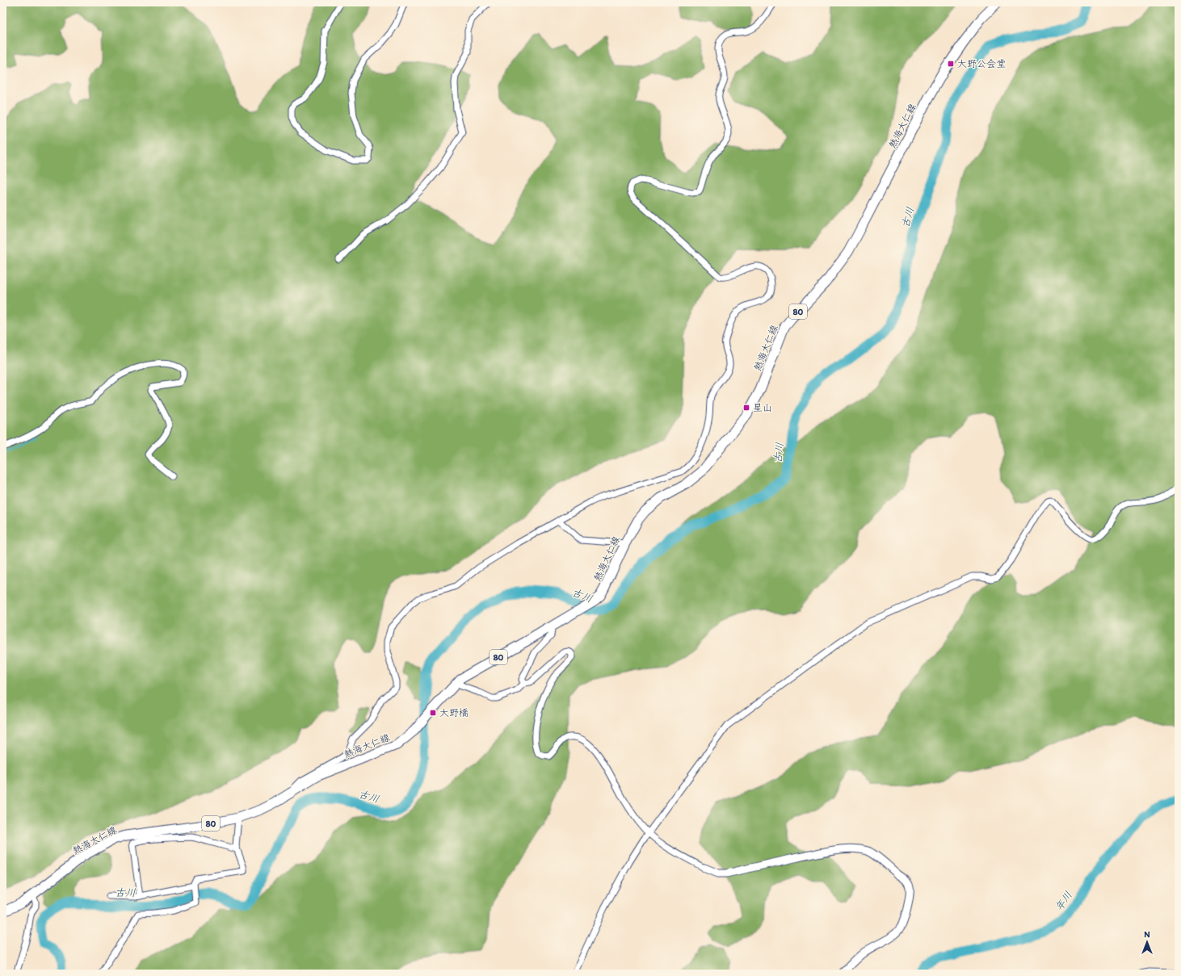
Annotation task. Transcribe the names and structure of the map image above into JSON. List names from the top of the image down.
{
  "streets": {
    "main road": ["熱海大仁線", "80"]
  },
  "water": ["古川", "年川"],
  "places": {
    "transit": ["大野公会堂", "星山", "大野橋"]
  },
  "north": "top"
}
